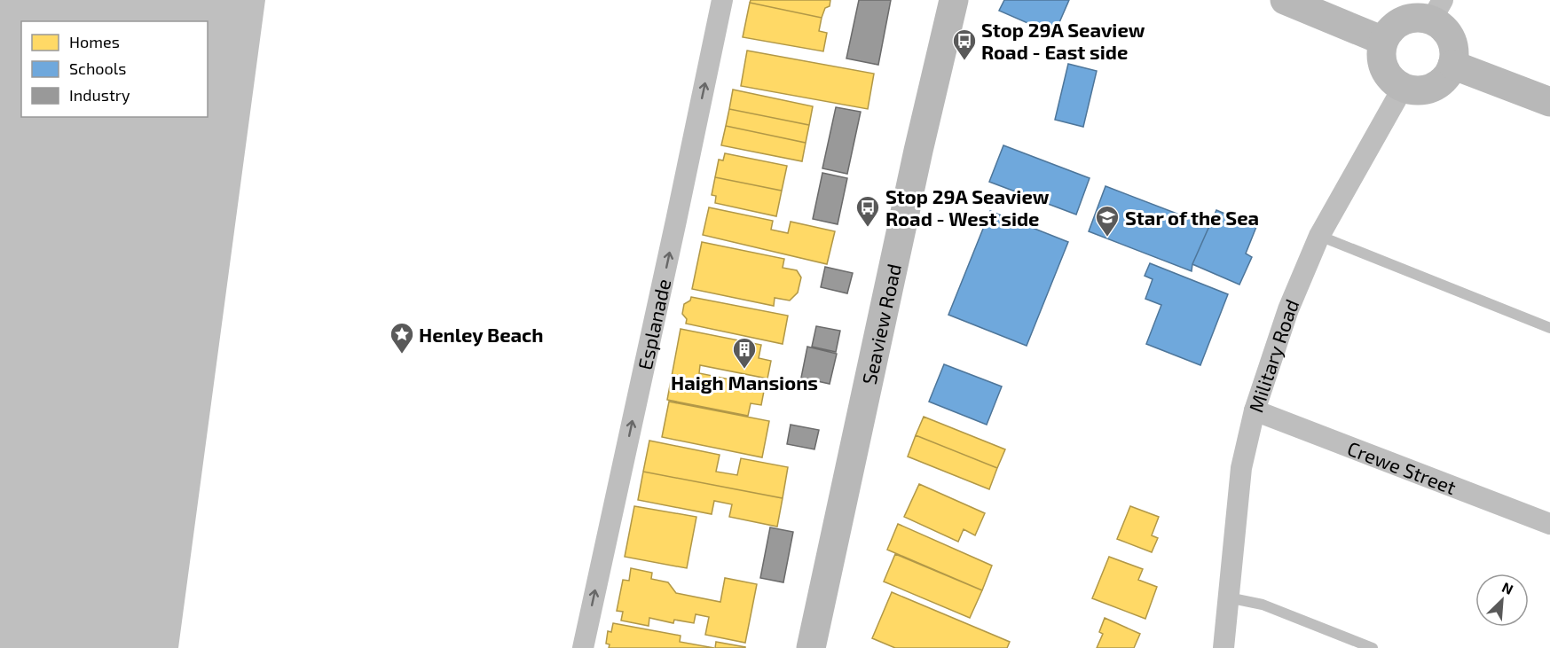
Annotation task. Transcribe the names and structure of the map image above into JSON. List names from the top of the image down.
{
  "streets": {
    "main road": ["Seaview Road"],
    "street": ["Esplanade", "Military Road", "Crewe Street"]
  },
  "crossings": [
    ["Military Road", "Crewe Street"]
  ],
  "one_way": ["Esplanade"],
  "places": {
    "bus stop": ["Stop 29A Seaview Road - East side", "Stop 29A Seaview Road - West side"],
    "school or university": ["Star of the Sea"],
    "place": ["Henley Beach"],
    "building": ["Haigh Mansions"]
  },
  "legend": ["Homes", "Schools", "Industry"],
  "north": "top right"
}
